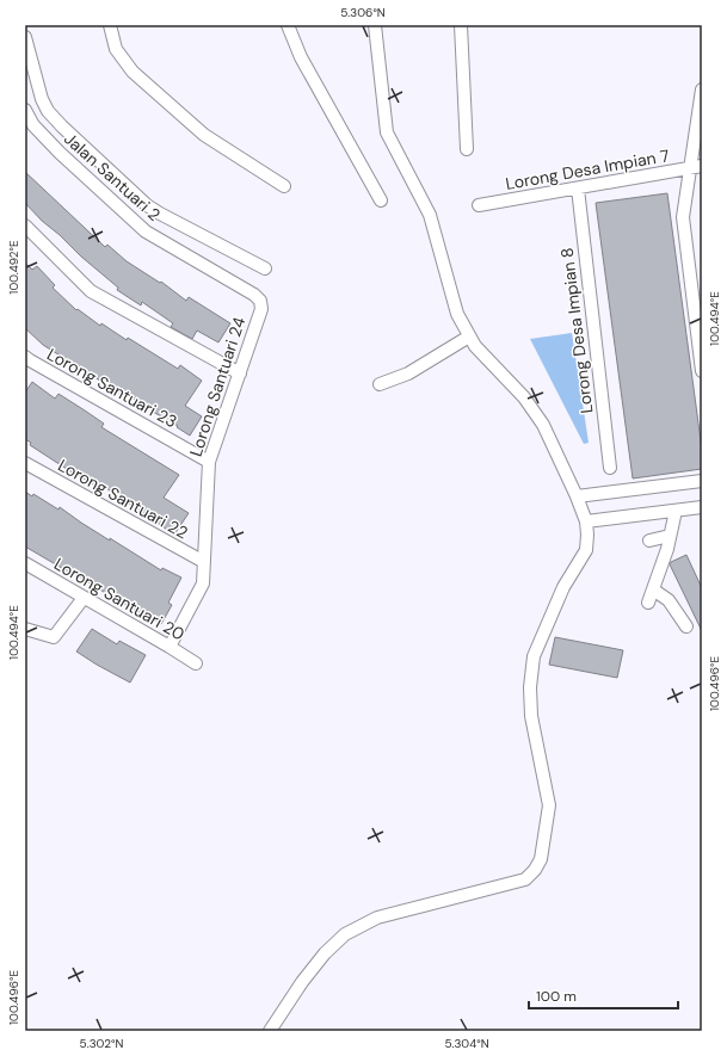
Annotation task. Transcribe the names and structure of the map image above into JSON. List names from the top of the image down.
{
  "streets": {
    "street": [
      "Lorong Desa Impian 7",
      "Jalan Santuari 2",
      "Lorong Desa Impian 8",
      "Lorong Santuari 24",
      "Lorong Santuari 23",
      "Lorong Santuari 22",
      "Lorong Santuari 20"
    ]
  },
  "crossings": [
    ["Lorong Desa Impian 7", "Lorong Desa Impian 8"],
    ["Jalan Santuari 2", "Lorong Santuari 24"],
    ["Lorong Santuari 24", "Lorong Santuari 23"],
    ["Lorong Santuari 24", "Lorong Santuari 22"],
    ["Lorong Santuari 24", "Lorong Santuari 20"]
  ],
  "scale_bar": "100 m",
  "coordinates": [
    "5.306°N",
    "100.492°E",
    "100.494°E",
    "100.496°E",
    "5.302°N",
    "5.304°N"
  ]
}
